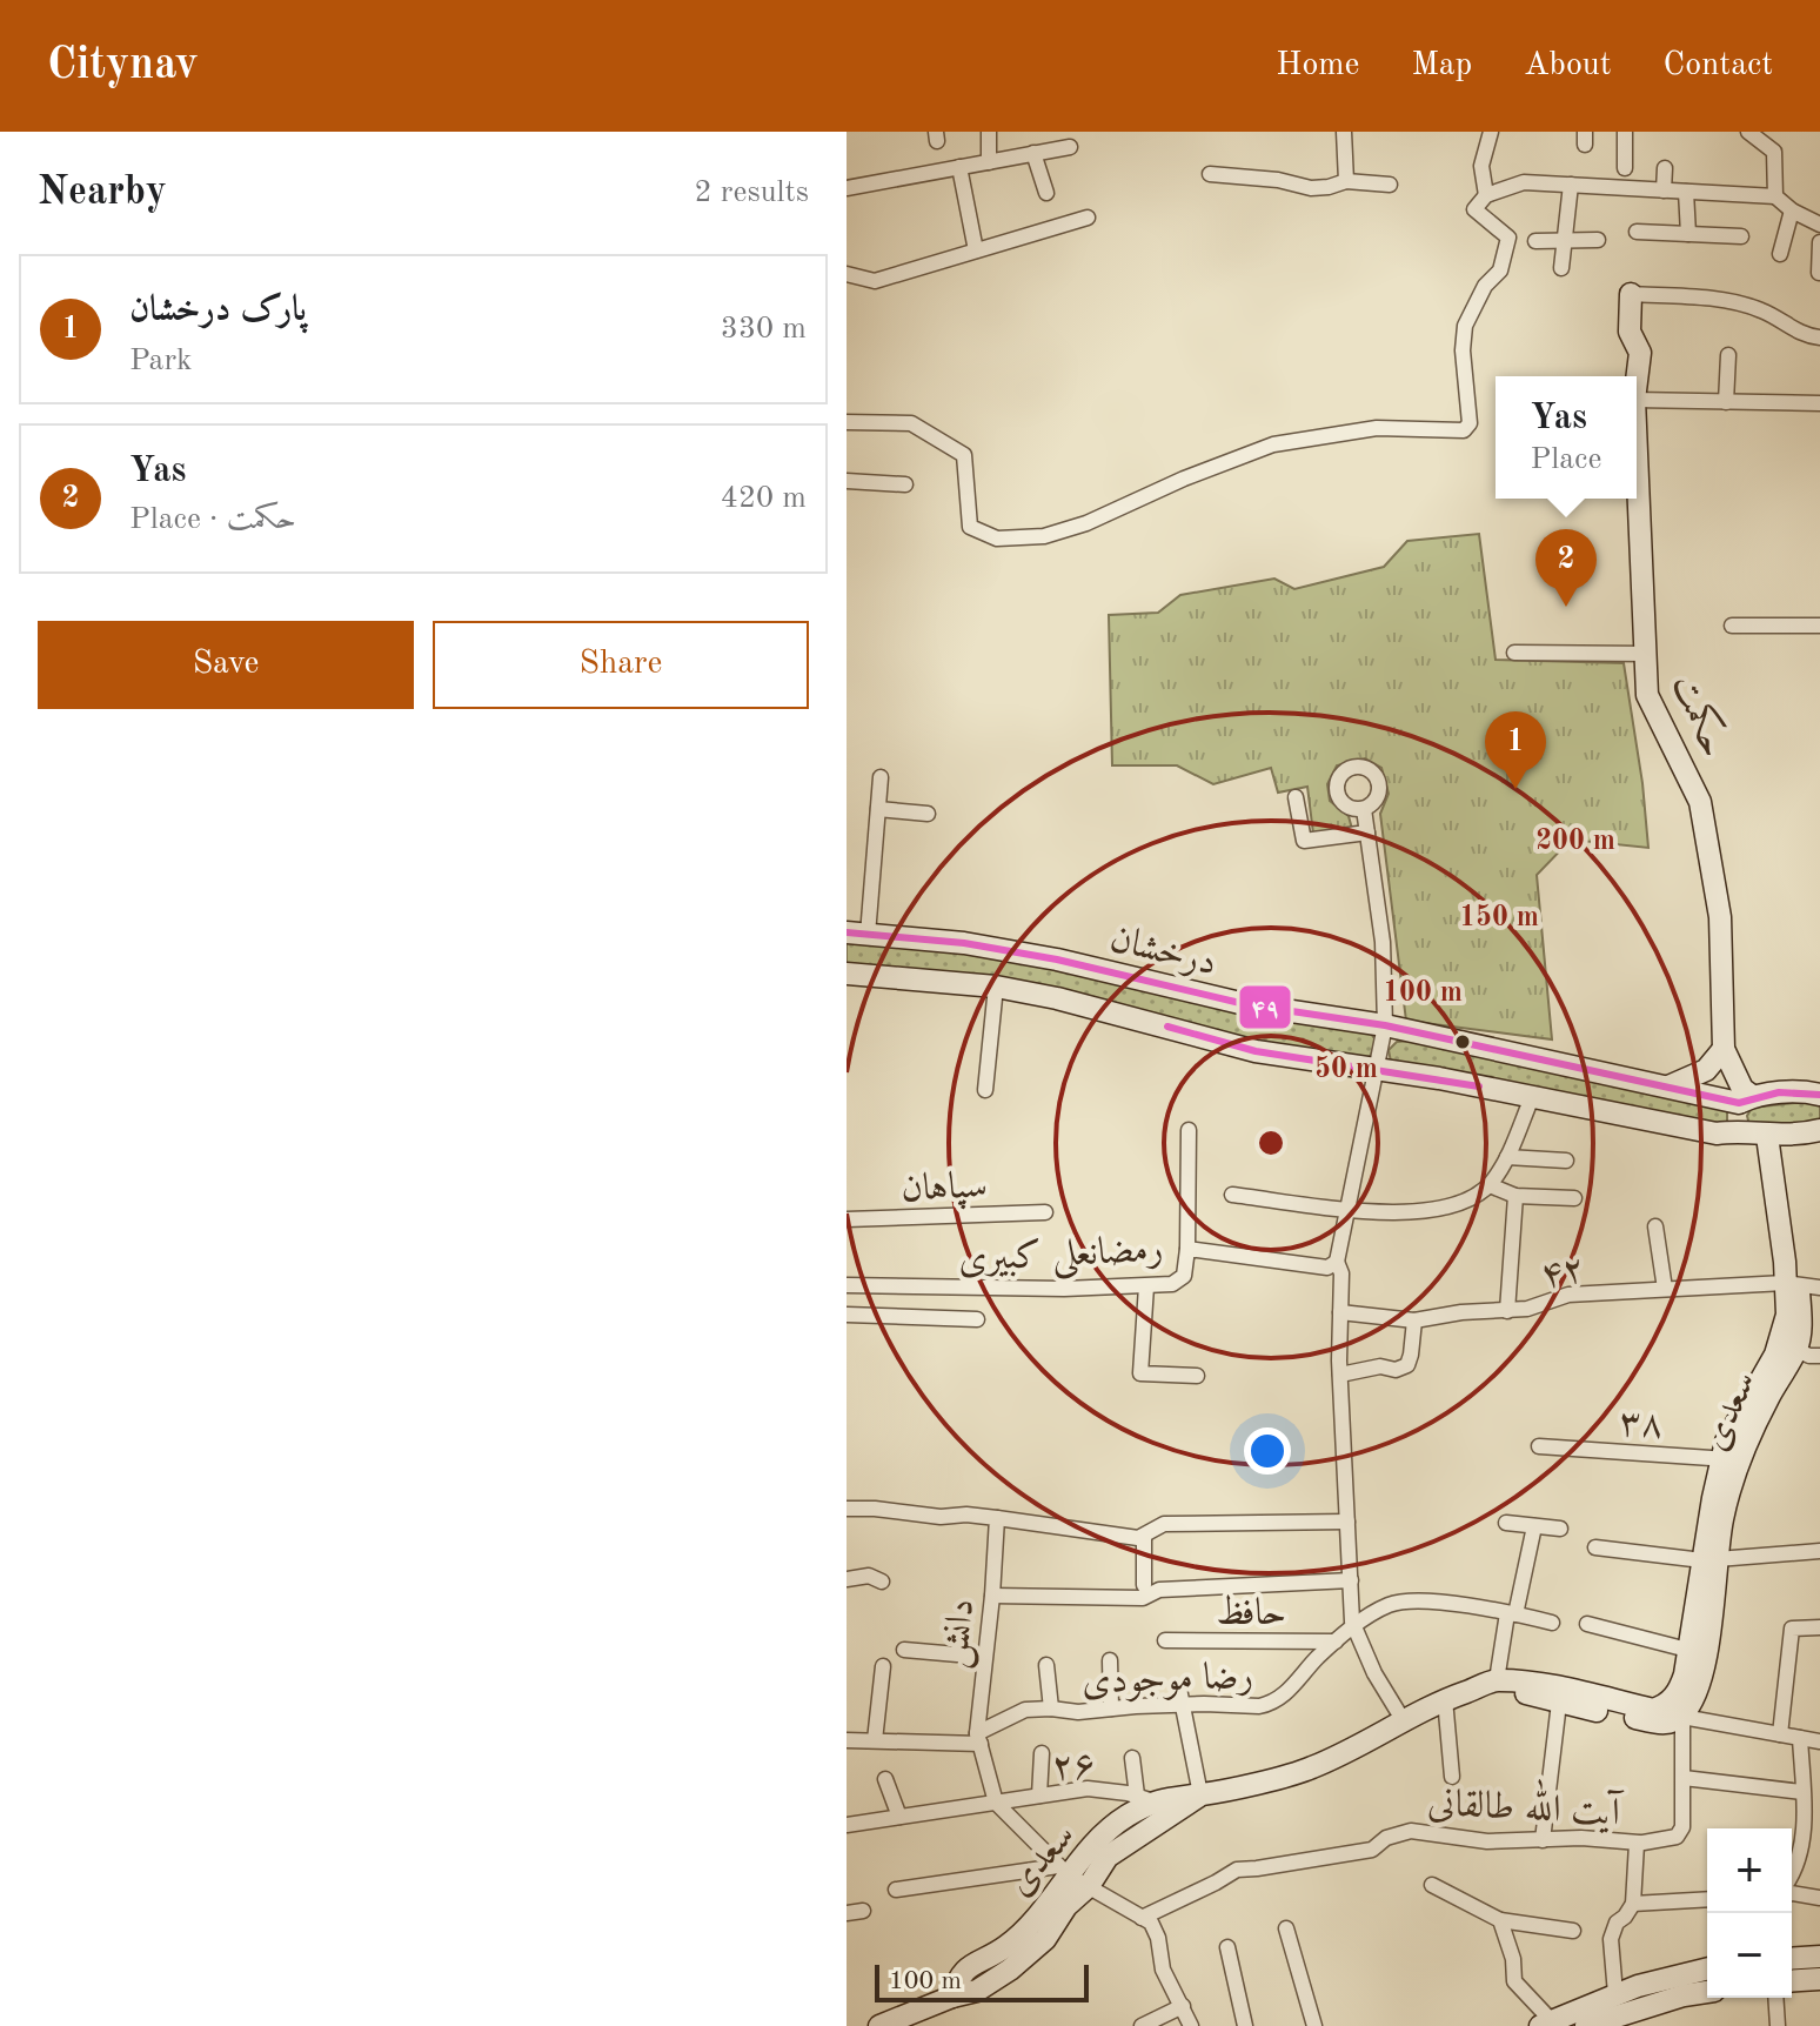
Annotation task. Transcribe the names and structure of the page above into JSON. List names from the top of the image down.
{
  "streets": {
    "street": [
      "حکمت",
      "درخشان",
      "سپاهان",
      "رمضانعلی کبیری",
      "۴۲",
      "سعدی",
      "۳۸",
      "حافظ",
      "دانش",
      "رضا موجودی",
      "۲۶",
      "آیت الله طالقانی"
    ]
  },
  "crossings": [
    ["درخشان", "سعدی"],
    ["۴۲", "سعدی"],
    ["سعدی", "۳۸"],
    ["سعدی", "دانش"],
    ["سعدی", "۲۶"],
    ["حافظ", "رضا موجودی"],
    ["دانش", "رضا موجودی"],
    ["دانش", "۲۶"]
  ],
  "lines": ["transit line ۴۹"],
  "scale_bar": "100 m",
  "page": {
    "header": "Citynav",
    "nav": [
      "Home",
      "Map",
      "About",
      "Contact"
    ],
    "heading": ["Nearby", "2 results"],
    "list": [
      {
        "mark": "1",
        "name": "پارک درخشان",
        "note": "Park",
        "value": "330 m"
      },
      {
        "mark": "2",
        "name": "Yas",
        "note": "Place · حکمت",
        "value": "420 m"
      }
    ],
    "popup": ["Yas", "Place"],
    "pins": ["2", "1"],
    "buttons": ["Save", "Share"],
    "map_buttons": ["+", "−"],
    "scale": "100 m"
  },
  "rings": [
    "200 m",
    "150 m",
    "100 m",
    "50 m"
  ]
}
